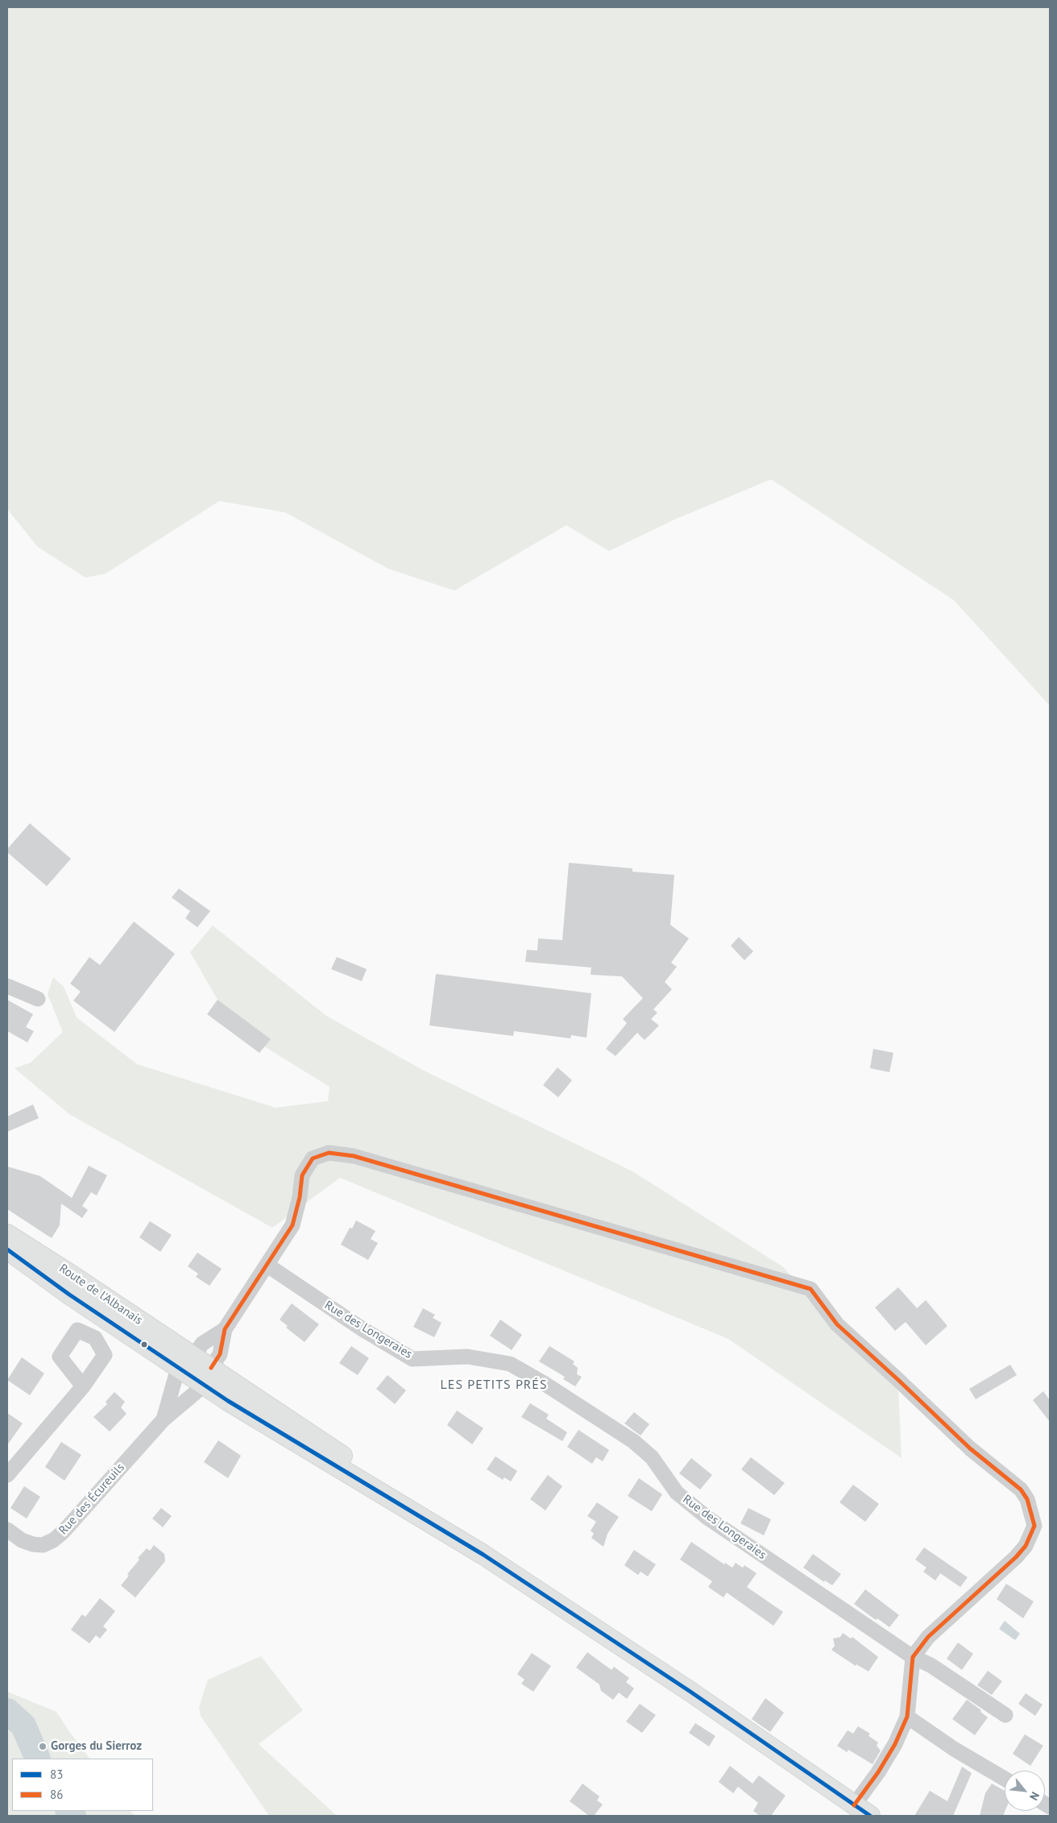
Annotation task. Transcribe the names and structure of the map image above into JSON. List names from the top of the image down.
{
  "streets": {
    "main road": ["Route de l'Albanais"],
    "street": ["Rue des Longeraies", "Rue des Écureuils"]
  },
  "crossings": [
    ["Route de l'Albanais", "Rue des Écureuils"]
  ],
  "districts": ["LES PETITS PRÉS"],
  "places": ["Gorges du Sierroz"],
  "lines": ["transit line 86", "transit line 83"],
  "legend": ["83", "86"],
  "north": "bottom right"
}
